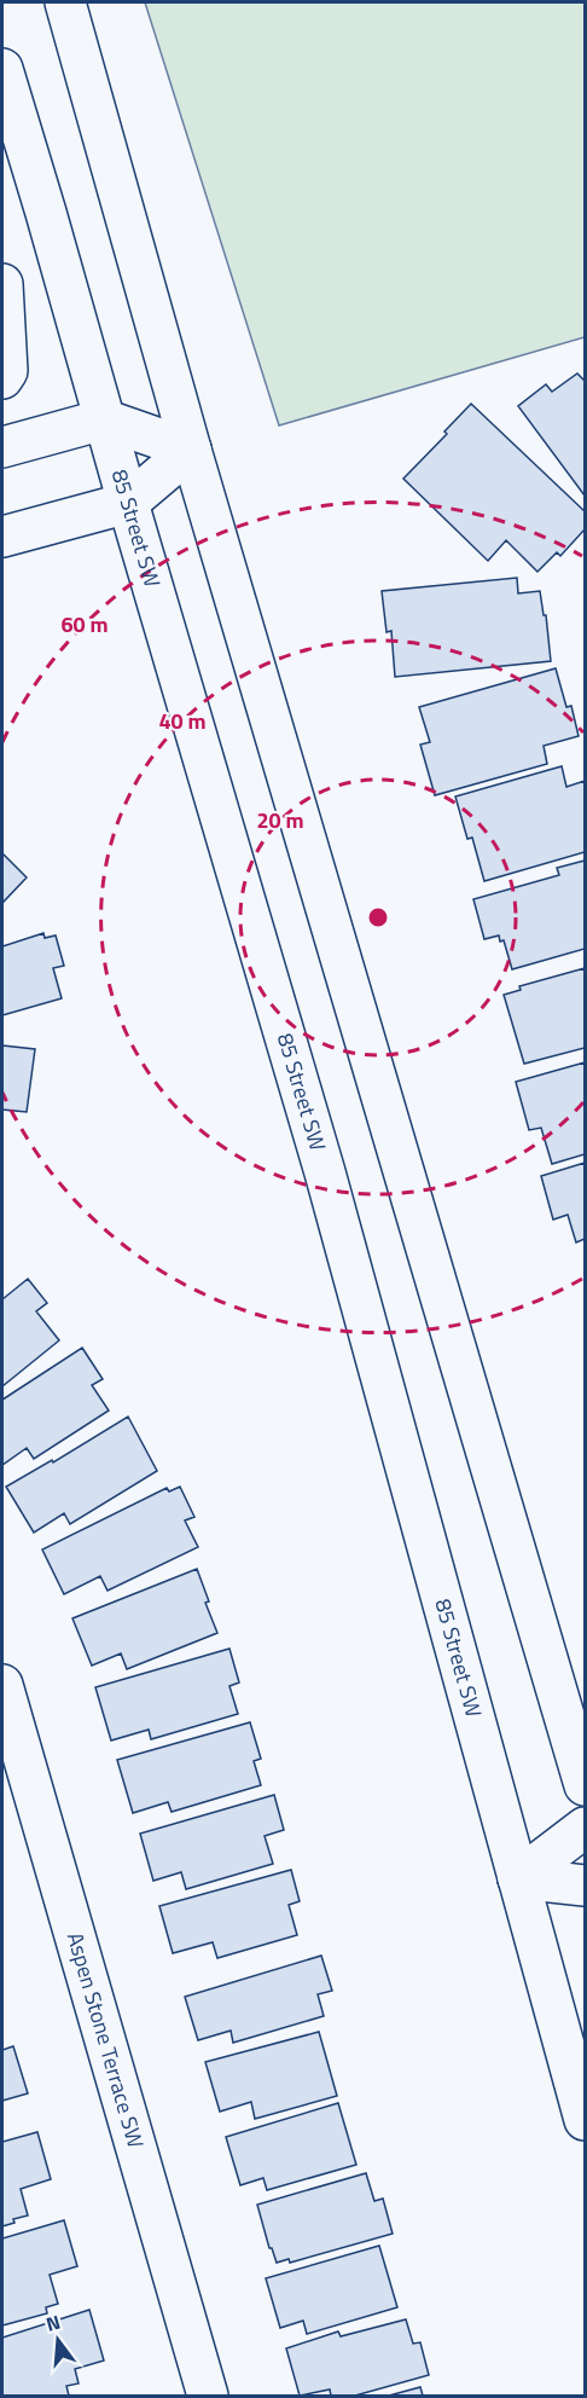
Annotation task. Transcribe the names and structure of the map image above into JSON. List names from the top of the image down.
{
  "streets": {
    "main road": ["85 Street SW", "Aspen Stone Terrace SW"]
  },
  "north": "top",
  "rings": ["60 m", "40 m", "20 m"]
}
